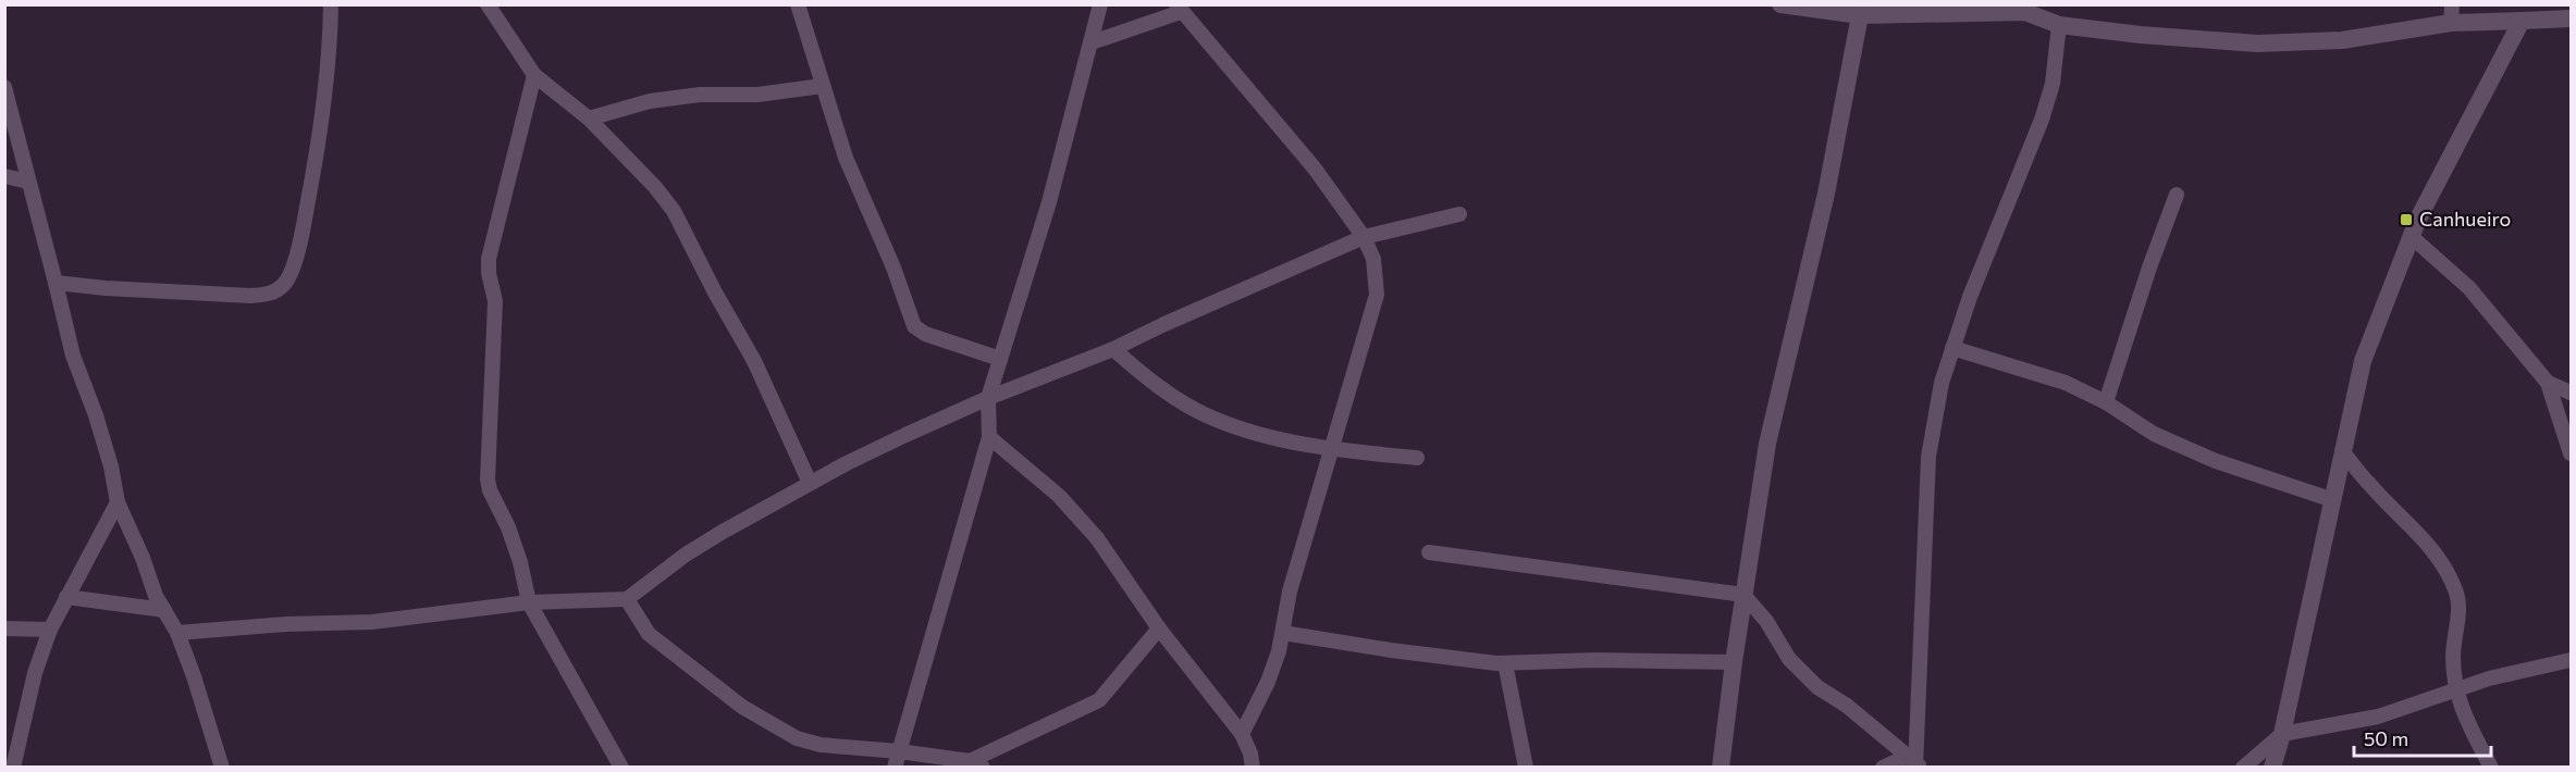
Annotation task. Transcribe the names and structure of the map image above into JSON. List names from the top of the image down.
{
  "places": {
    "transit": ["Canhueiro"]
  },
  "scale_bar": "50 m"
}
